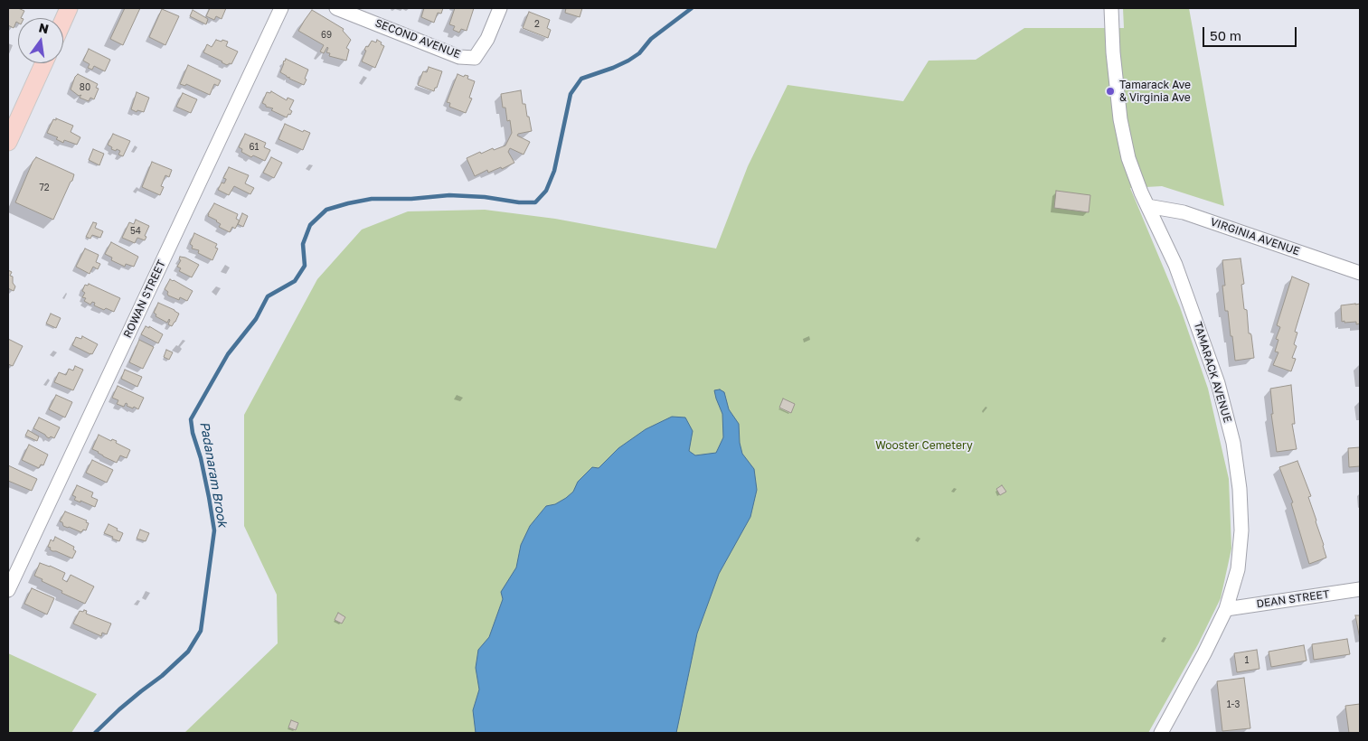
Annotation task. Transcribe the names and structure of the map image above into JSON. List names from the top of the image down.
{
  "streets": {
    "street": [
      "SECOND AVENUE",
      "VIRGINIA AVENUE",
      "ROWAN STREET",
      "TAMARACK AVENUE",
      "DEAN STREET"
    ]
  },
  "crossings": [
    ["VIRGINIA AVENUE", "TAMARACK AVENUE"],
    ["TAMARACK AVENUE", "DEAN STREET"]
  ],
  "water": ["Padanaram Brook"],
  "parks": ["Wooster Cemetery"],
  "places": ["Tamarack Ave & Virginia Ave"],
  "house_numbers": [
    "2",
    "69",
    "80",
    "61",
    "72",
    "54",
    "1",
    "1-3"
  ],
  "scale_bar": "50 m",
  "north": "top"
}
